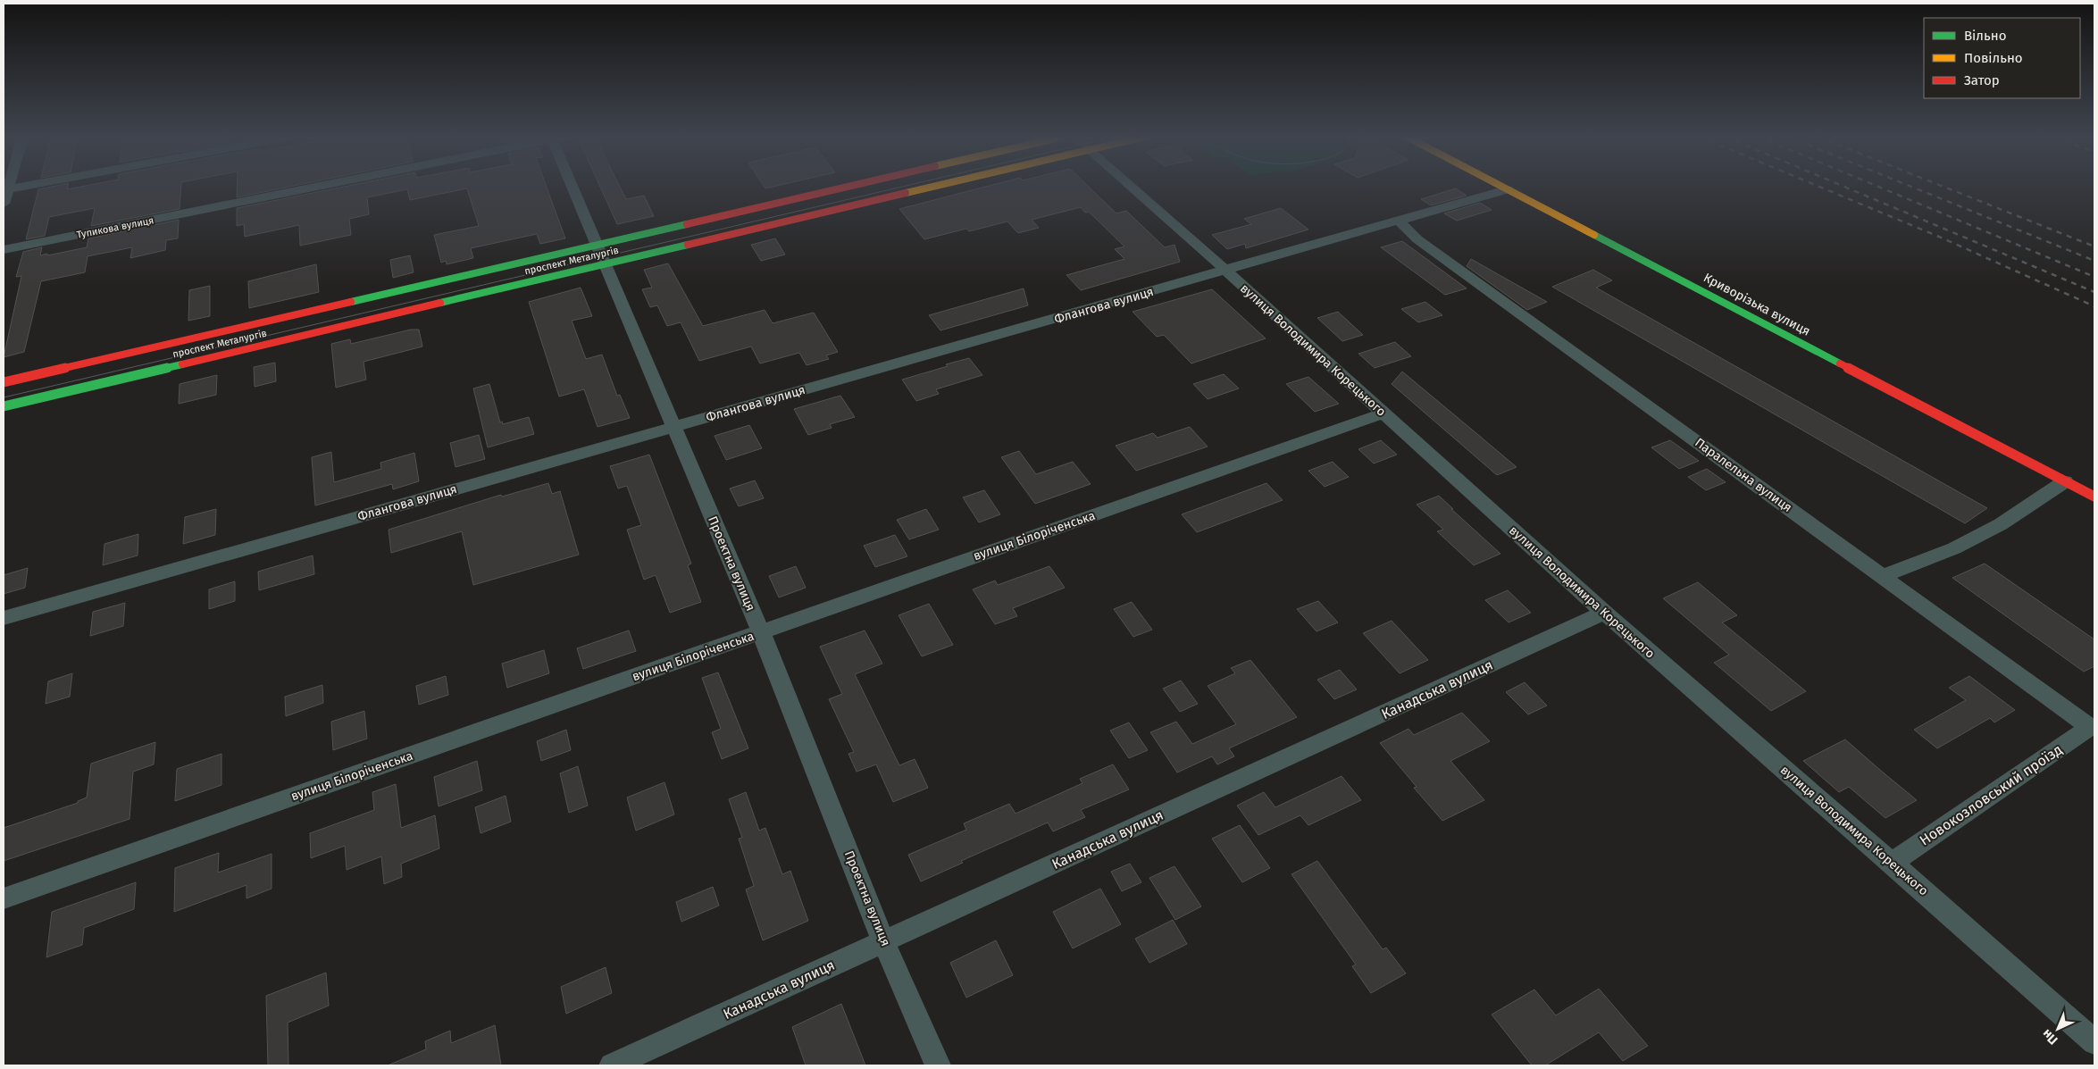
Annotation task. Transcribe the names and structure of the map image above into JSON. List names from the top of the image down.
{
  "streets": {
    "main road": ["проспект Металургів", "Криворізька вулиця"],
    "street": [
      "Тупикова вулиця",
      "Флангова вулиця",
      "вулиця Володимира Корецького",
      "Паралельна вулиця",
      "вулиця Білоріченська",
      "Проектна вулиця",
      "Канадська вулиця",
      "Новокозловський проїзд"
    ]
  },
  "crossings": [
    ["проспект Металургів", "Проектна вулиця"],
    ["Криворізька вулиця", "Флангова вулиця"],
    ["Флангова вулиця", "вулиця Володимира Корецького"],
    ["Флангова вулиця", "Паралельна вулиця"],
    ["Флангова вулиця", "Проектна вулиця"],
    ["вулиця Володимира Корецького", "вулиця Білоріченська"],
    ["вулиця Володимира Корецького", "Канадська вулиця"],
    ["вулиця Володимира Корецького", "Новокозловський проїзд"],
    ["Паралельна вулиця", "Новокозловський проїзд"],
    ["вулиця Білоріченська", "Проектна вулиця"],
    ["Проектна вулиця", "Канадська вулиця"]
  ],
  "legend": ["Вільно", "Повільно", "Затор"],
  "north": "bottom left"
}
